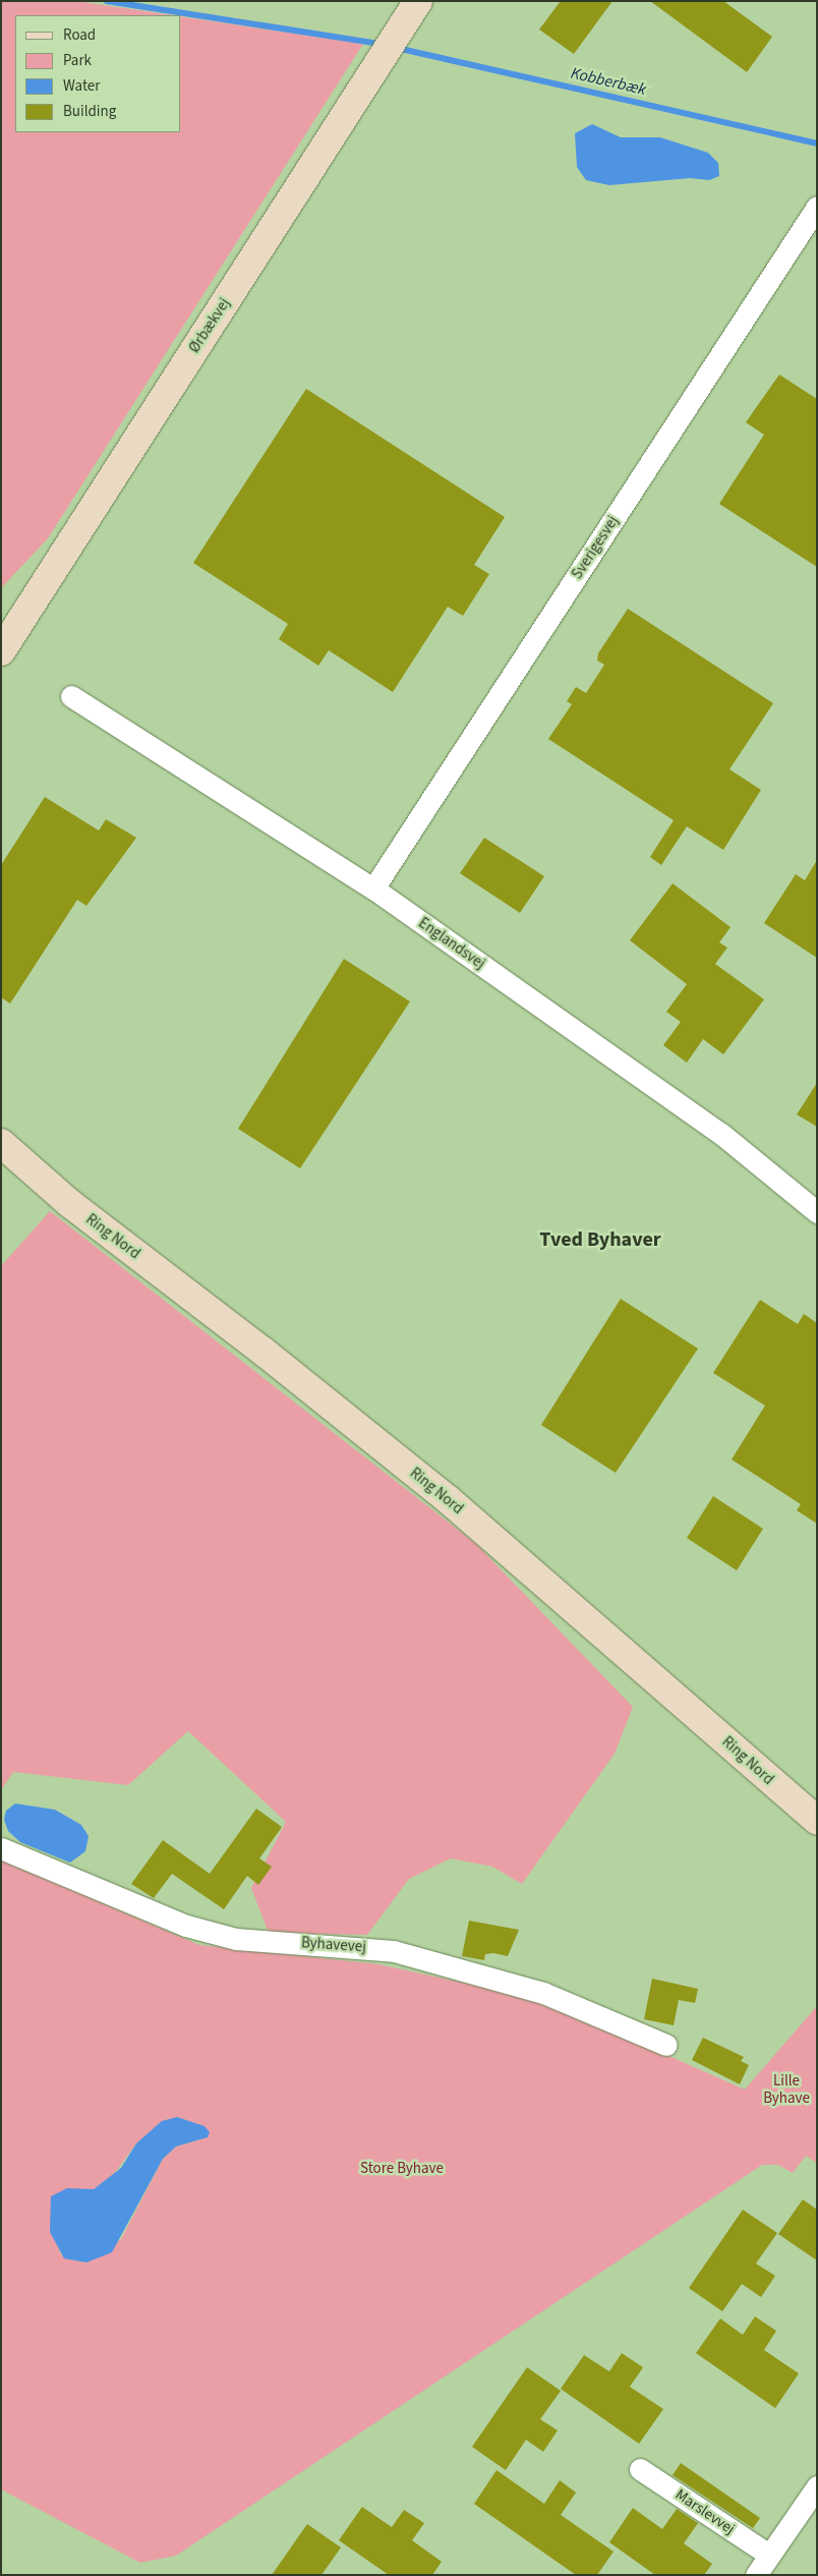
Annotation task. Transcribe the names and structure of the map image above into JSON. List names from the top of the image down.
{
  "streets": {
    "main road": ["Ørbækvej", "Ring Nord"],
    "street": [
      "Sverigesvej",
      "Englandsvej",
      "Byhavevej",
      "Marslevvej"
    ]
  },
  "crossings": [
    ["Sverigesvej", "Englandsvej"]
  ],
  "districts": ["Tved Byhaver"],
  "water": ["Kobberbæk"],
  "parks": ["Lille Byhave", "Store Byhave"],
  "legend": [
    "Road",
    "Park",
    "Water",
    "Building"
  ]
}
